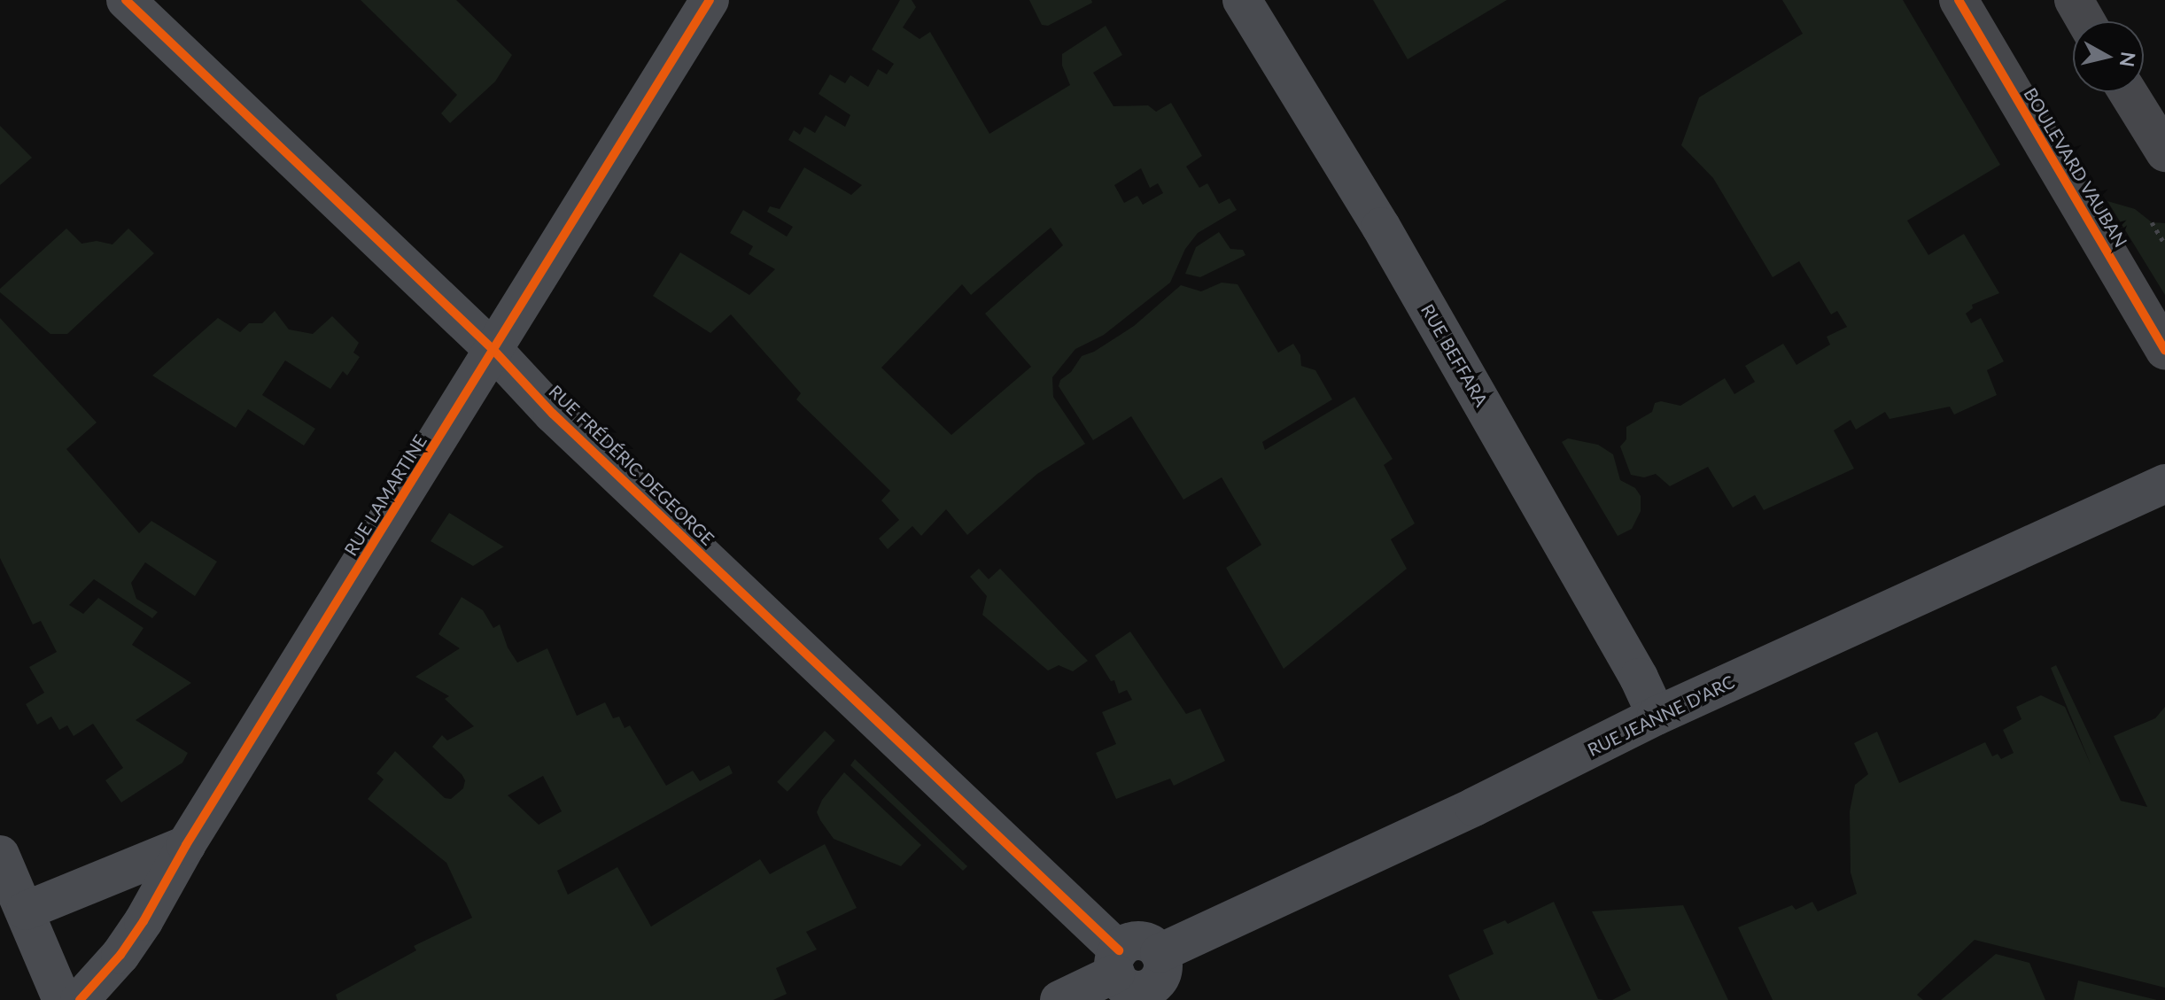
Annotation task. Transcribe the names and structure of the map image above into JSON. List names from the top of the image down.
{
  "streets": {
    "main road": ["BOULEVARD VAUBAN"],
    "street": [
      "RUE BEFFARA",
      "RUE FRÉDÉRIC DEGEORGE",
      "RUE LAMARTINE",
      "RUE JEANNE D'ARC"
    ]
  },
  "crossings": [
    ["RUE BEFFARA", "RUE JEANNE D'ARC"],
    ["RUE FRÉDÉRIC DEGEORGE", "RUE LAMARTINE"]
  ],
  "north": "right"
}
